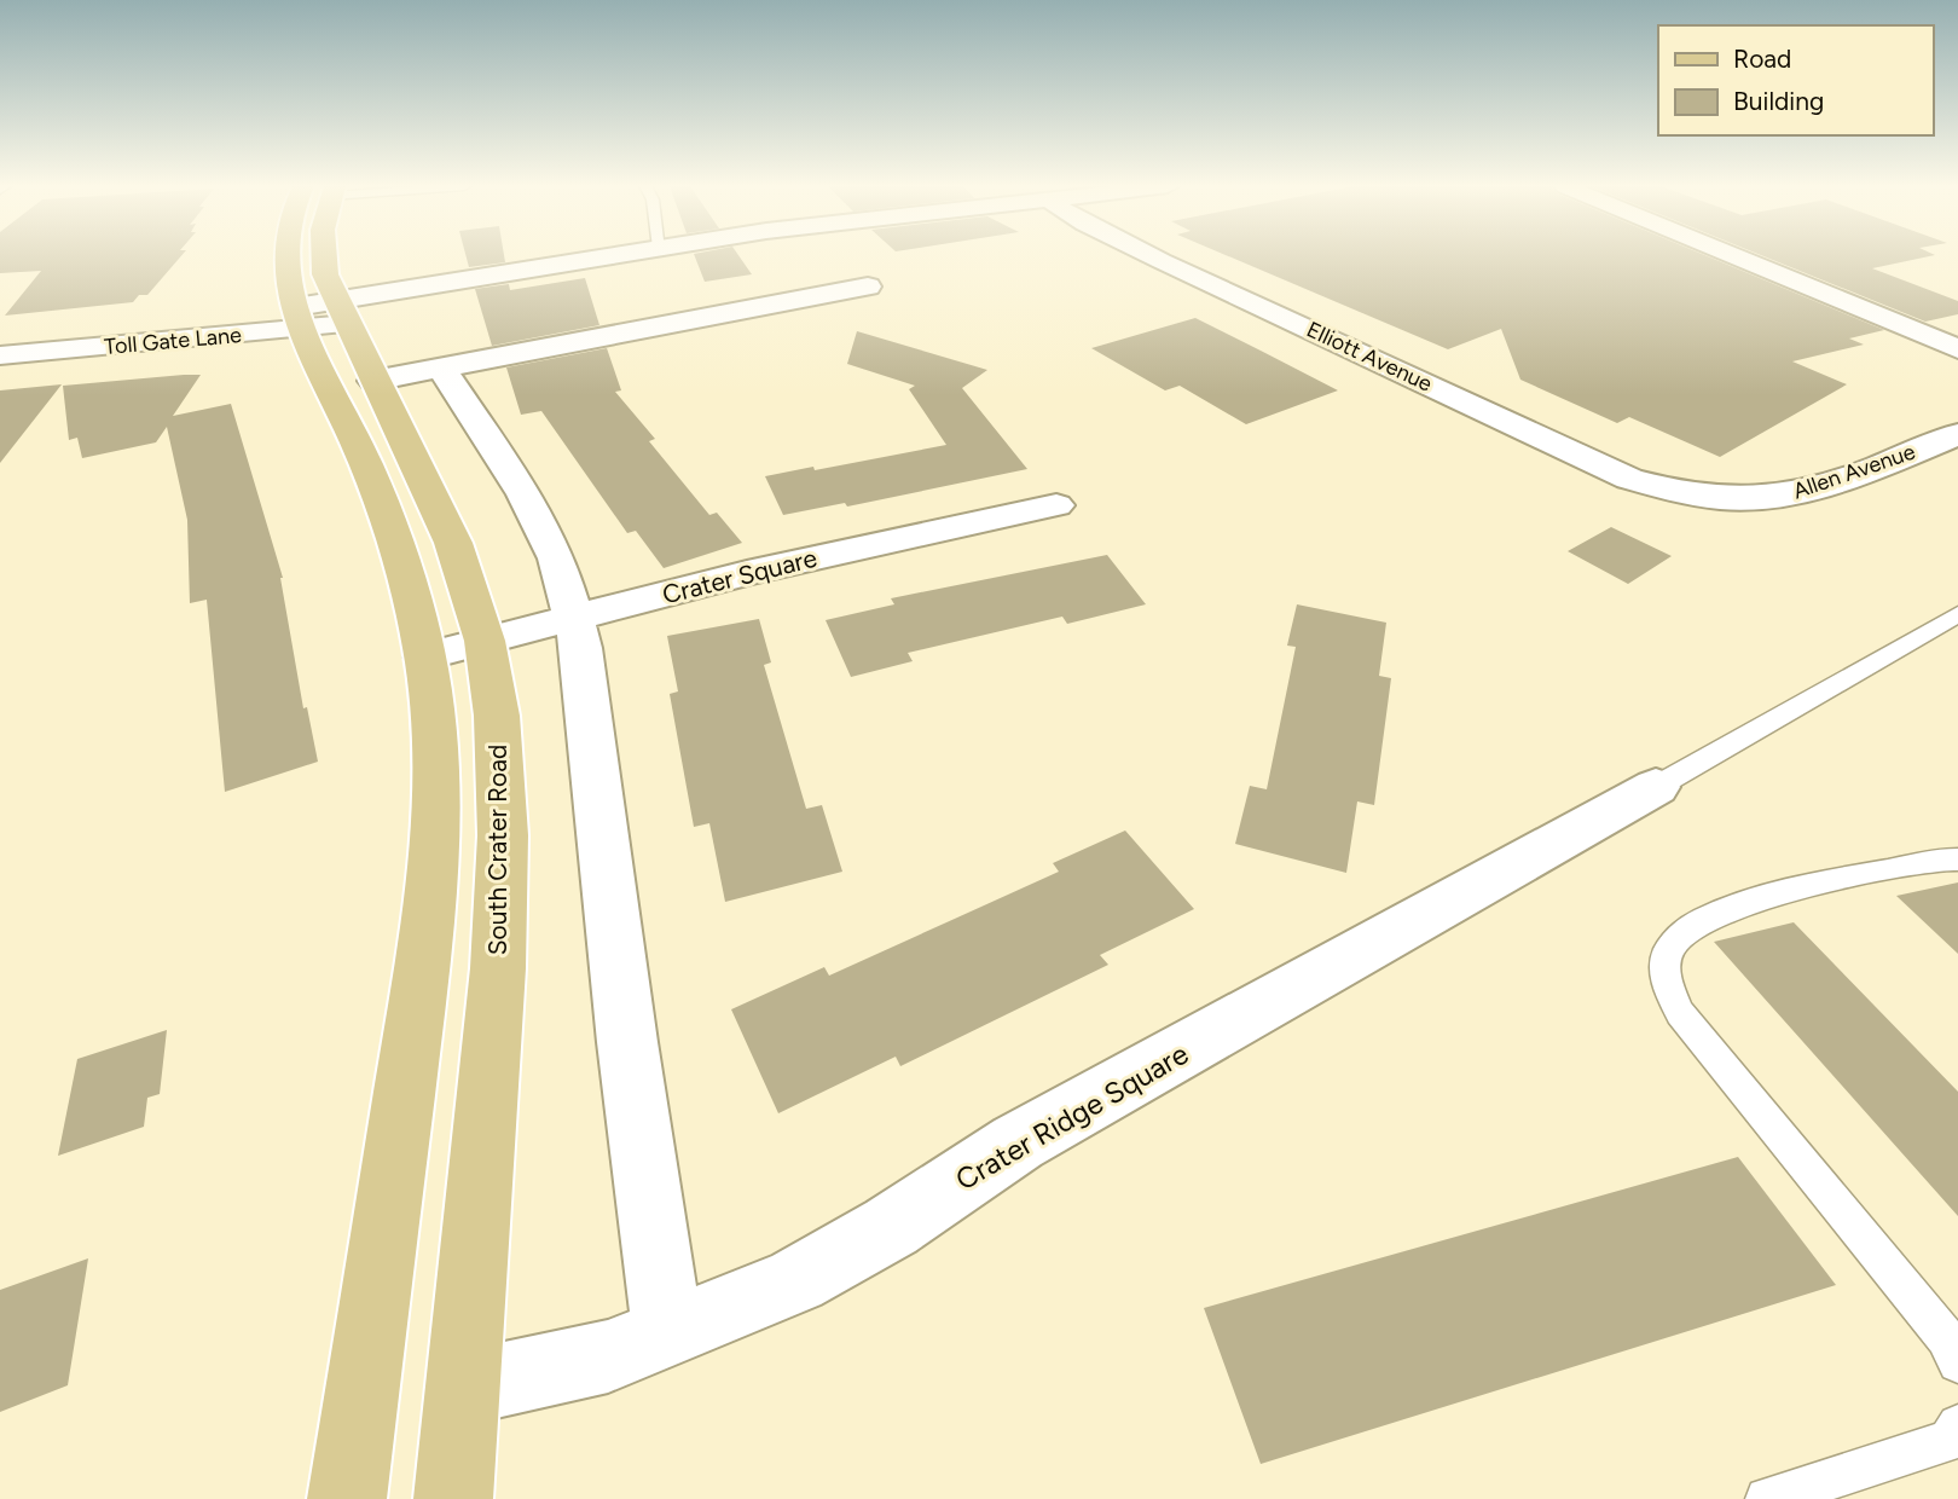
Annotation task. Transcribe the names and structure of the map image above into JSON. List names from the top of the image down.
{
  "streets": {
    "main road": ["South Crater Road"],
    "street": [
      "Toll Gate Lane",
      "Elliott Avenue",
      "Allen Avenue",
      "Crater Square",
      "Crater Ridge Square"
    ]
  },
  "crossings": [
    ["Toll Gate Lane", "South Crater Road"],
    ["Elliott Avenue", "Allen Avenue"],
    ["Crater Square", "South Crater Road"],
    ["South Crater Road", "Crater Ridge Square"]
  ],
  "legend": ["Road", "Building"]
}
